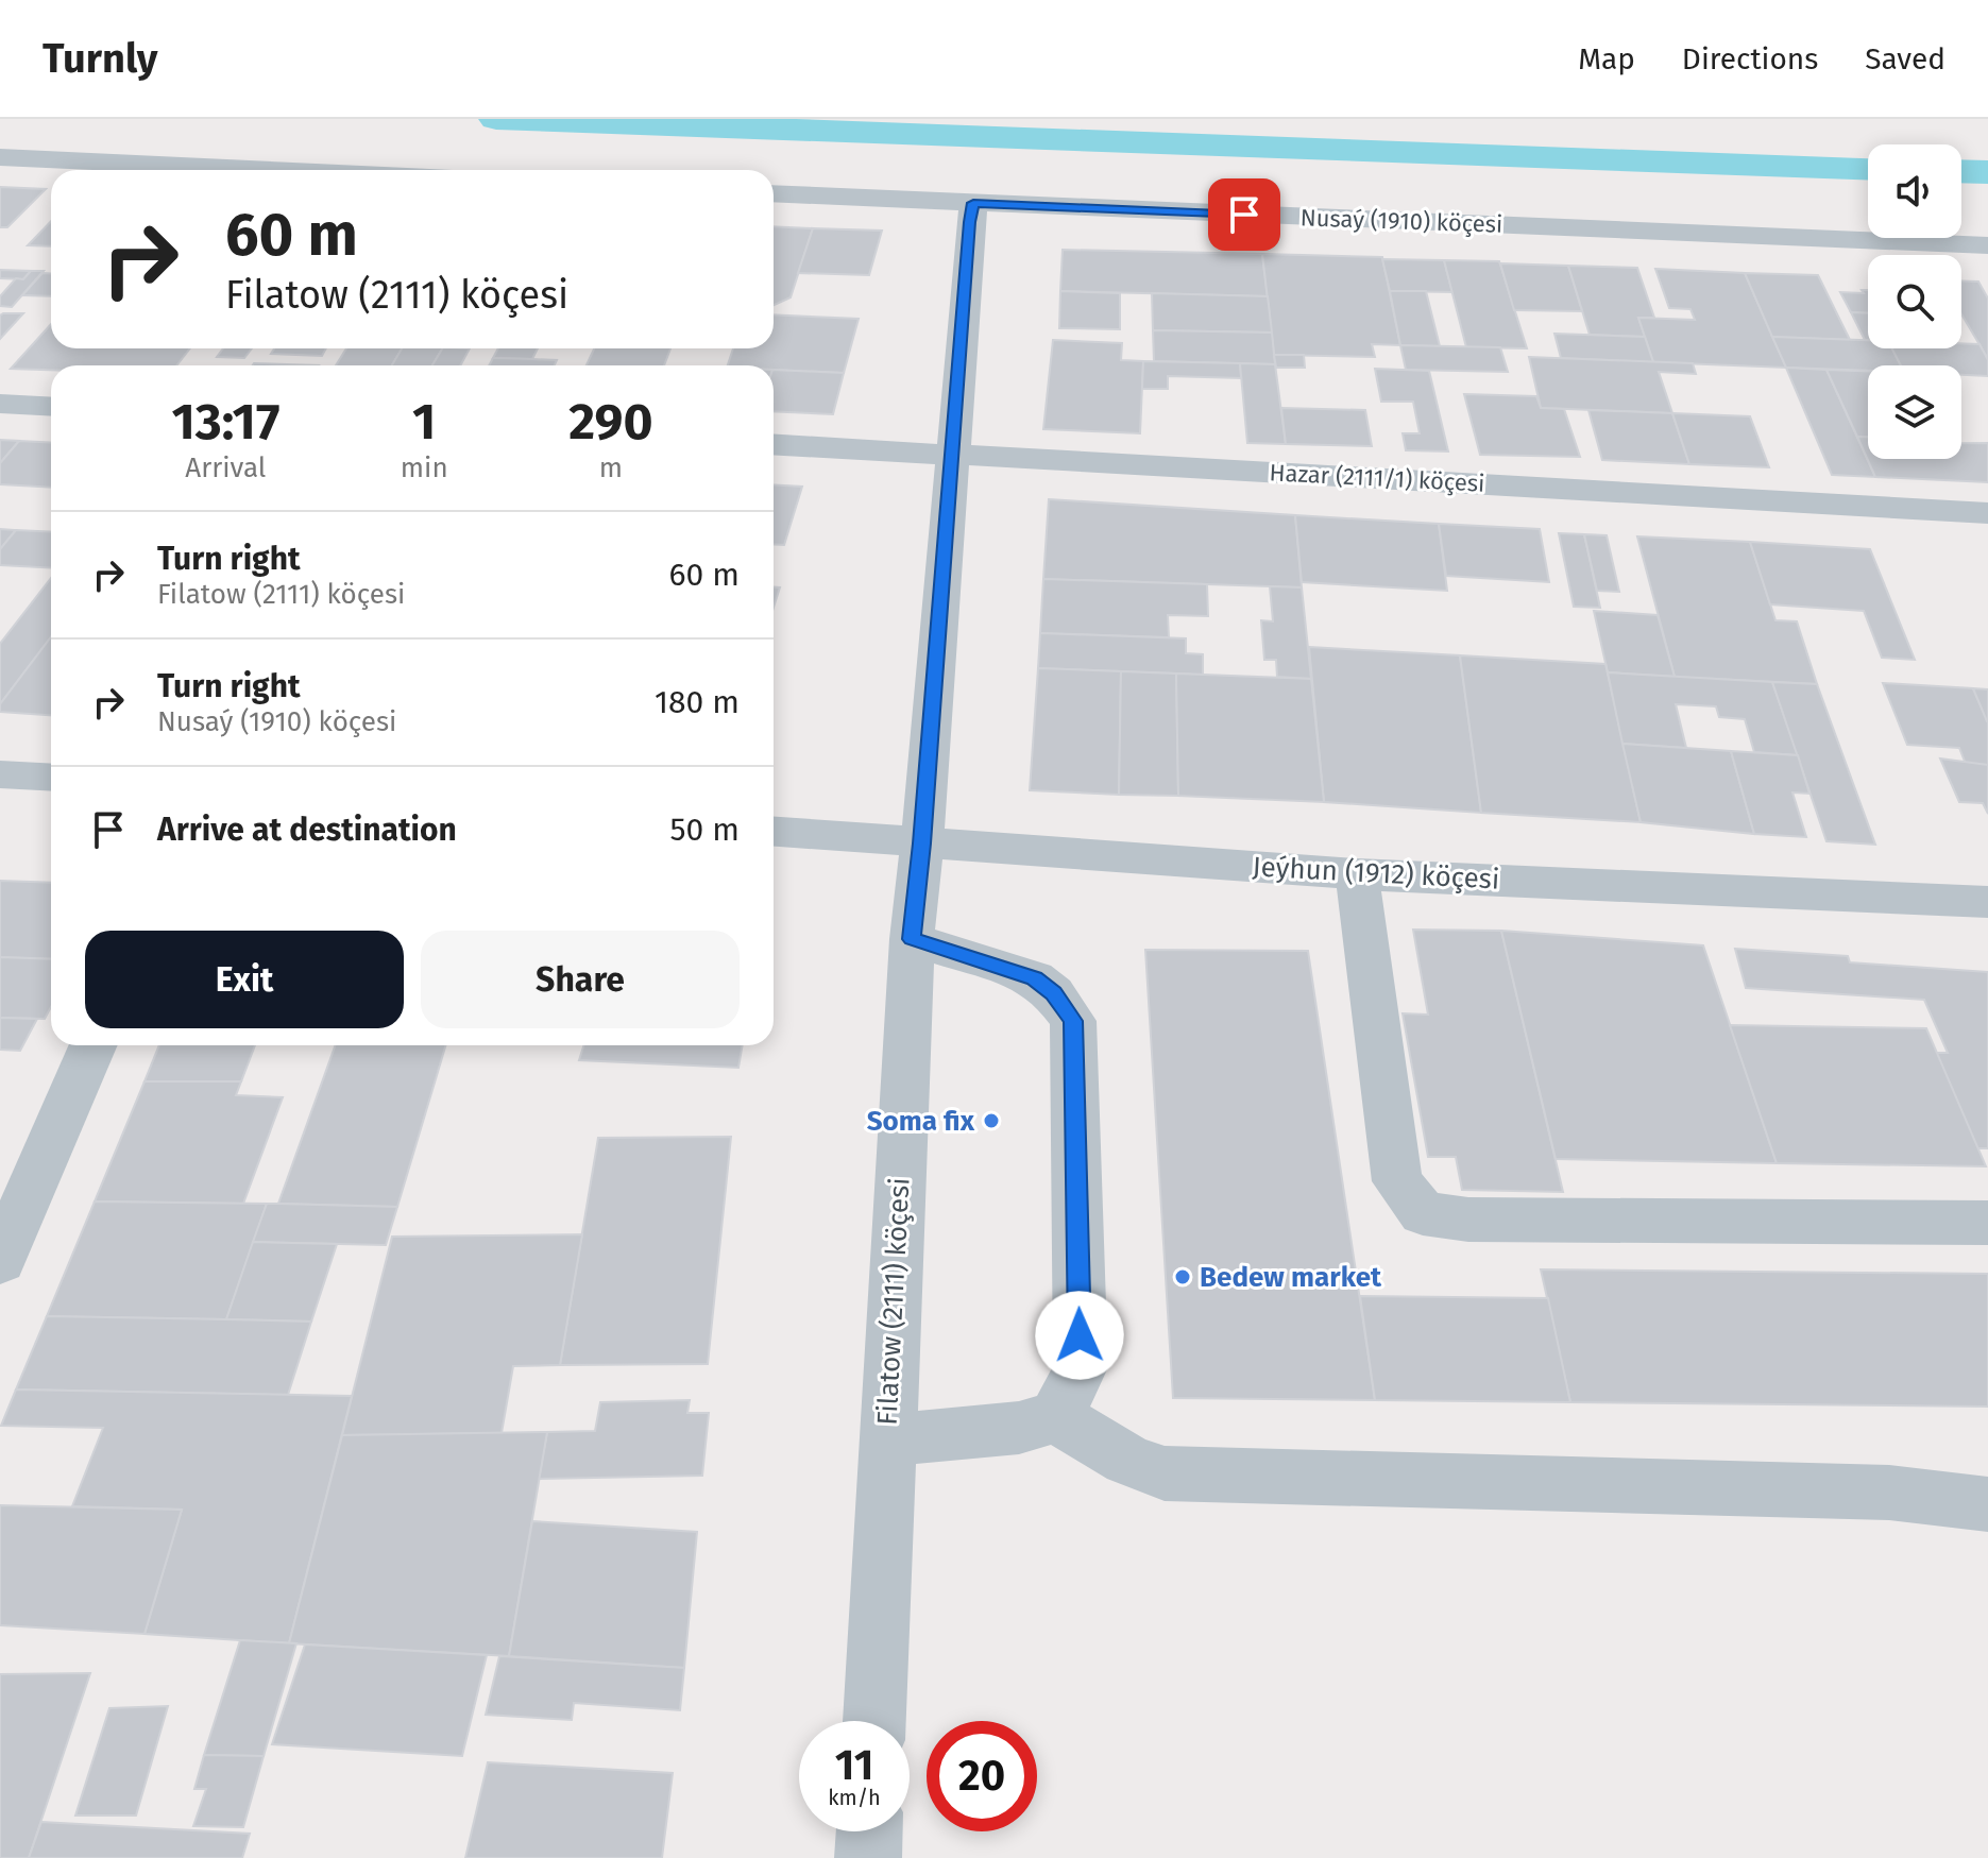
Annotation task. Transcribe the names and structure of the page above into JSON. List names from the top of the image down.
{
  "streets": {
    "street": [
      "Nusaý (1910) köçesi",
      "Hazar (2111/1) köçesi",
      "Jeýhun (1912) köçesi",
      "Filatow (2111) köçesi"
    ]
  },
  "crossings": [
    ["Nusaý (1910) köçesi", "Filatow (2111) köçesi"],
    ["Hazar (2111/1) köçesi", "Filatow (2111) köçesi"],
    ["Jeýhun (1912) köçesi", "Filatow (2111) köçesi"]
  ],
  "places": ["Soma fix", "Bedew market"],
  "page": {
    "header": "Turnly",
    "nav": ["Map", "Directions", "Saved"],
    "turn": ["60 m", "Filatow (2111) köçesi"],
    "eta": [
      "13:17",
      "Arrival",
      "1",
      "min",
      "290",
      "m"
    ],
    "list": [
      {
        "name": "Turn right",
        "note": "Filatow (2111) köçesi",
        "value": "60 m"
      },
      {
        "name": "Turn right",
        "note": "Nusaý (1910) köçesi",
        "value": "180 m"
      },
      {
        "name": "Arrive at destination",
        "value": "50 m"
      }
    ],
    "buttons": ["Exit", "Share"],
    "speed": "11 km/h",
    "limit": "20"
  }
}
